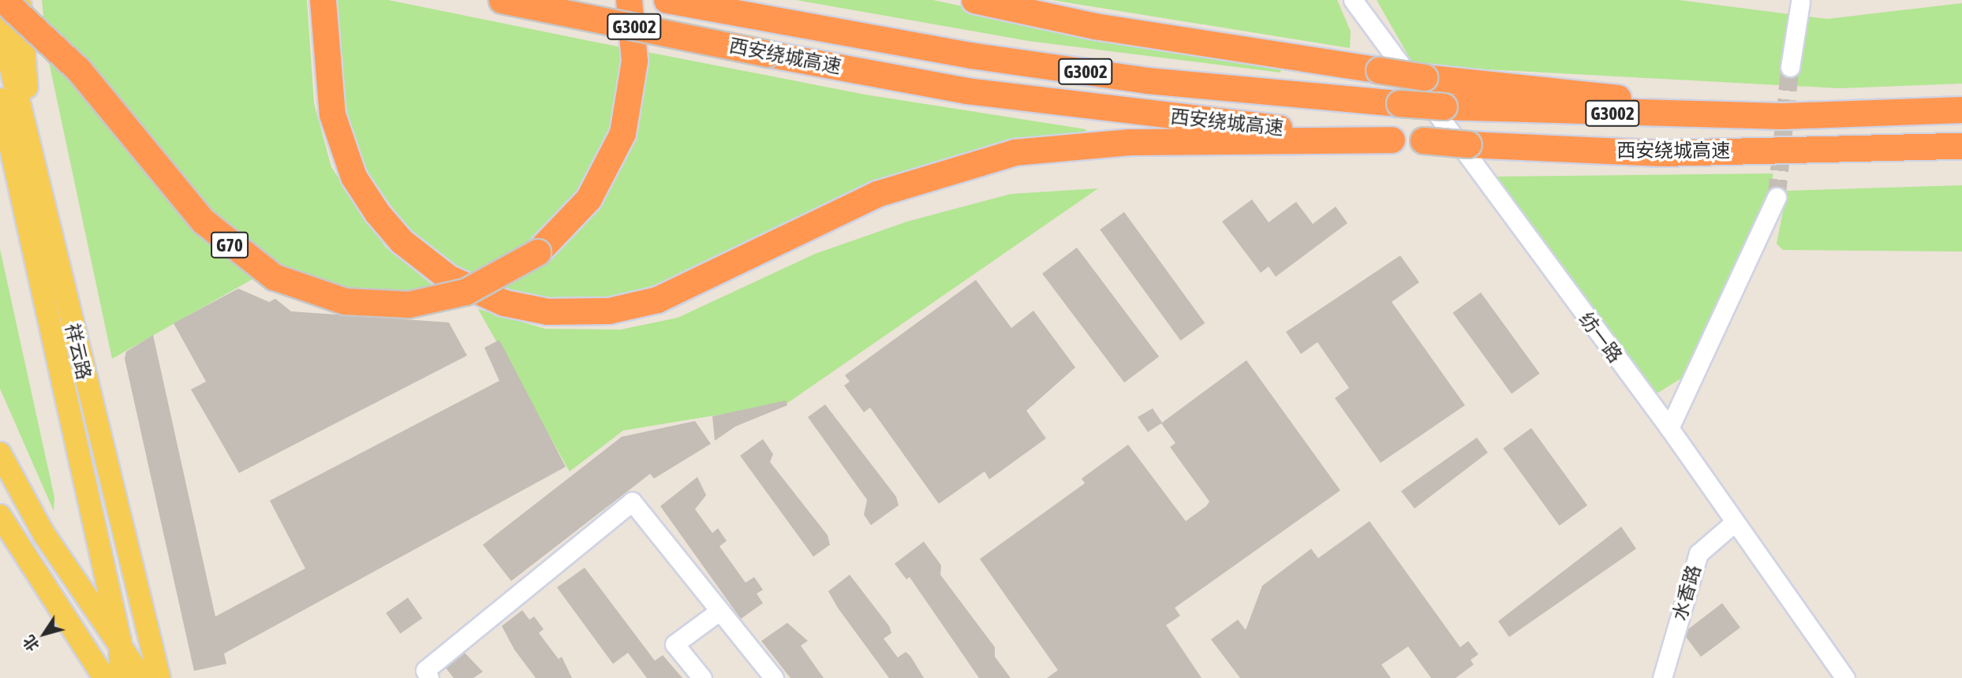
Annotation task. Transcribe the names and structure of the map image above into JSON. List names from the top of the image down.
{
  "streets": {
    "highway": ["G3002", "西安绕城高速", "G70"],
    "main road": ["祥云路"],
    "street": ["纺一路", "水香路"]
  },
  "crossings": [
    ["纺一路", "水香路"]
  ],
  "north": "bottom left"
}
